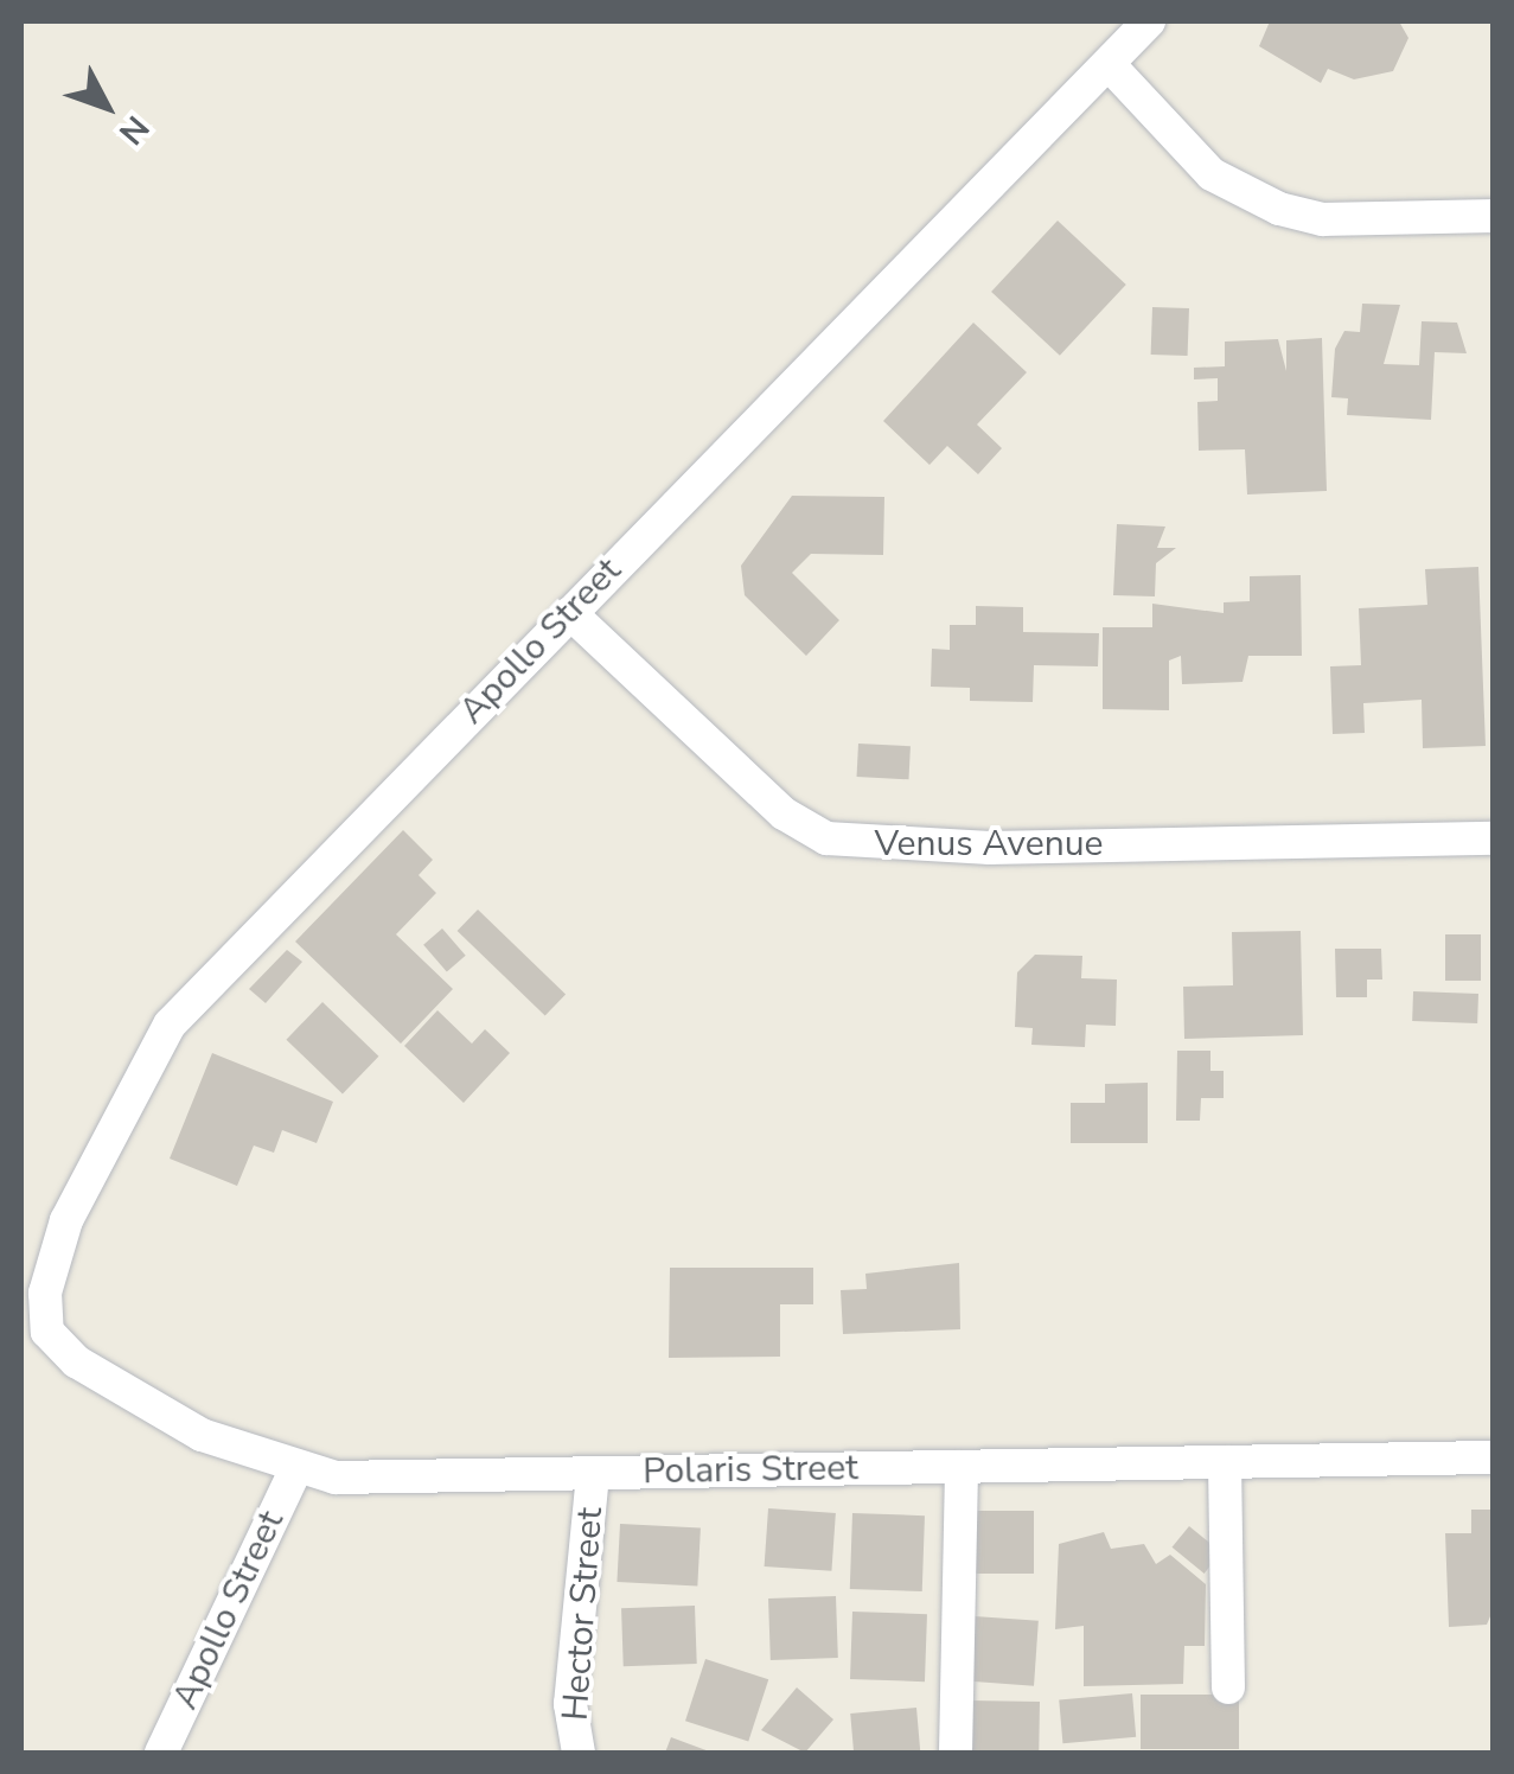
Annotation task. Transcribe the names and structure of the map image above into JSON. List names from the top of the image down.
{
  "streets": {
    "street": [
      "Apollo Street",
      "Venus Avenue",
      "Polaris Street",
      "Hector Street"
    ]
  },
  "crossings": [
    ["Apollo Street", "Venus Avenue"],
    ["Apollo Street", "Polaris Street"],
    ["Polaris Street", "Hector Street"]
  ],
  "north": "bottom right"
}
